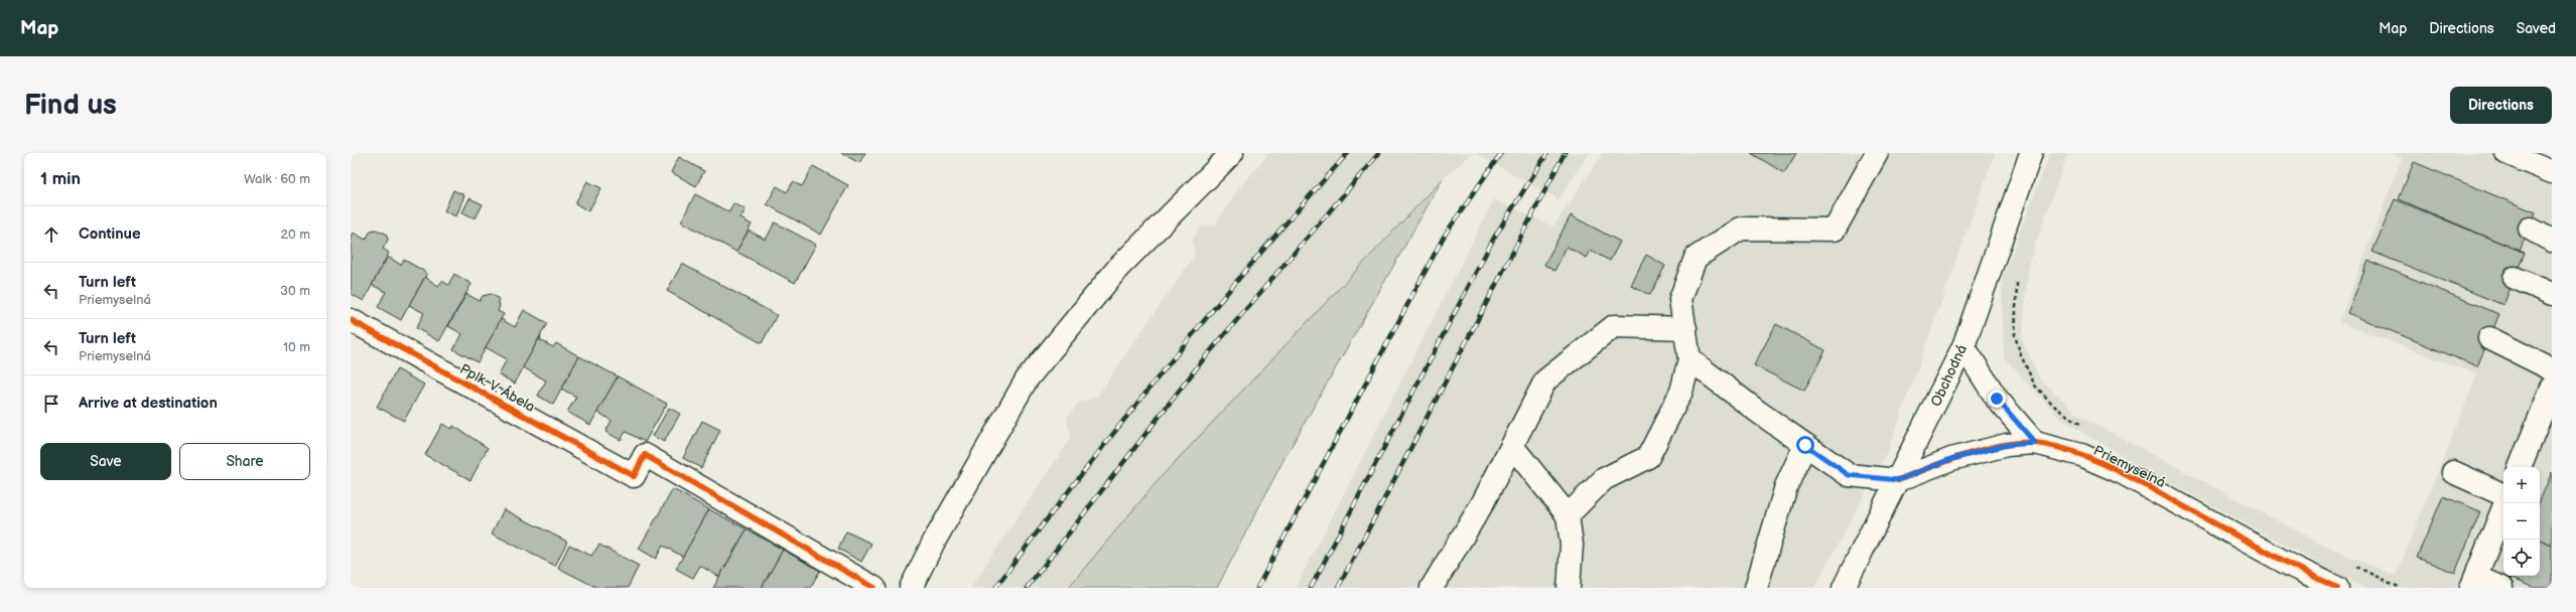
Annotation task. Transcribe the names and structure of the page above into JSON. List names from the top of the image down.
{
  "streets": {
    "street": ["Obchodná", "Pplk. V. Ábela", "Priemyselná"]
  },
  "crossings": [
    ["Obchodná", "Priemyselná"]
  ],
  "page": {
    "header": "Map",
    "nav": ["Map", "Directions", "Saved"],
    "buttons": [
      "Directions",
      ["Save", "Share"]
    ],
    "title": "Find us",
    "heading": ["1 min", "Walk · 60 m"],
    "list": [
      ["Continue", "20 m"],
      ["Turn left", "Priemyselná", "30 m"],
      ["Turn left", "Priemyselná", "10 m"],
      "Arrive at destination"
    ],
    "map_buttons": ["+", "−"]
  }
}
